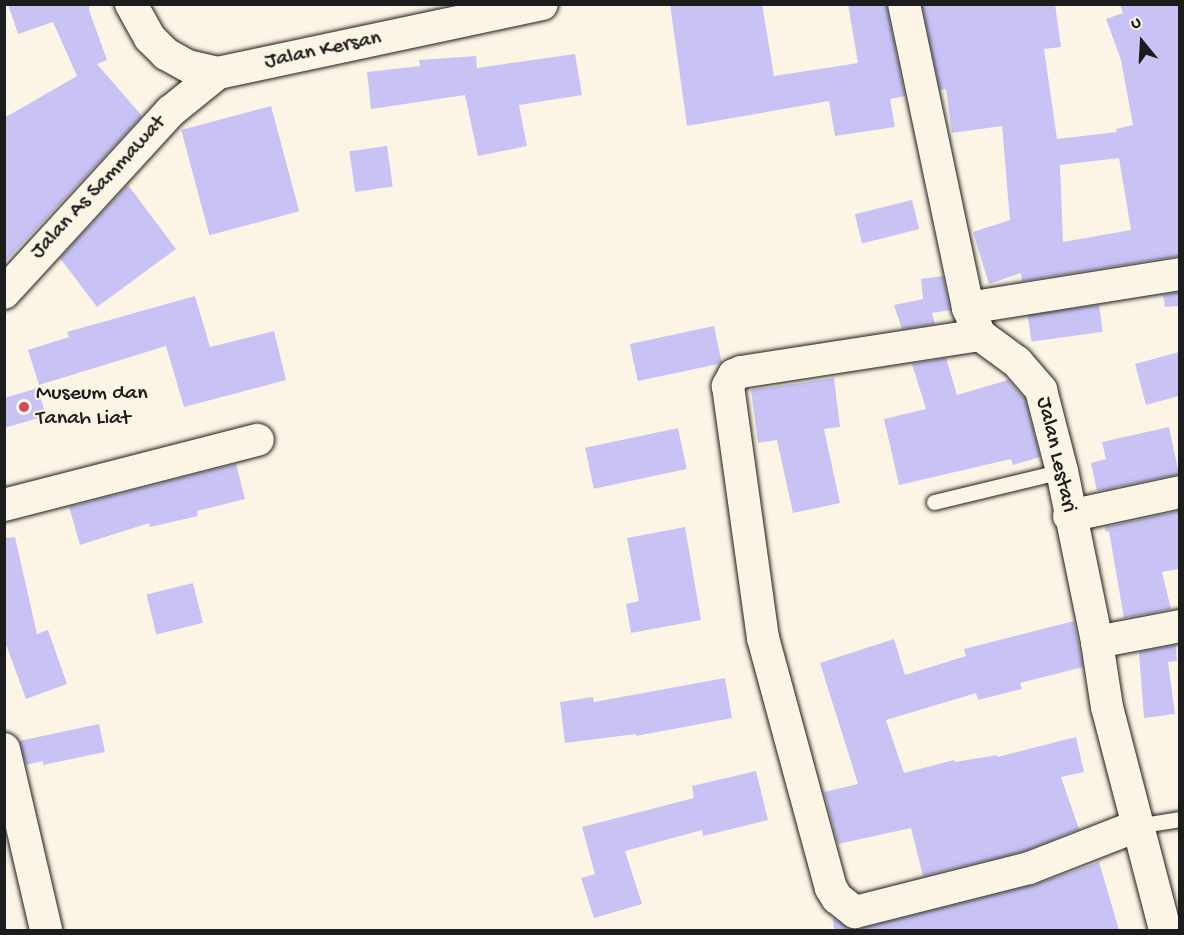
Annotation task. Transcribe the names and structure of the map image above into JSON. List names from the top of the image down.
{
  "streets": {
    "street": ["Jalan Kersan", "Jalan As Sammawat", "Jalan Lestari"]
  },
  "crossings": [
    ["Jalan Kersan", "Jalan As Sammawat"]
  ],
  "places": ["Museum dan Tanah Liat"],
  "north": "top"
}
